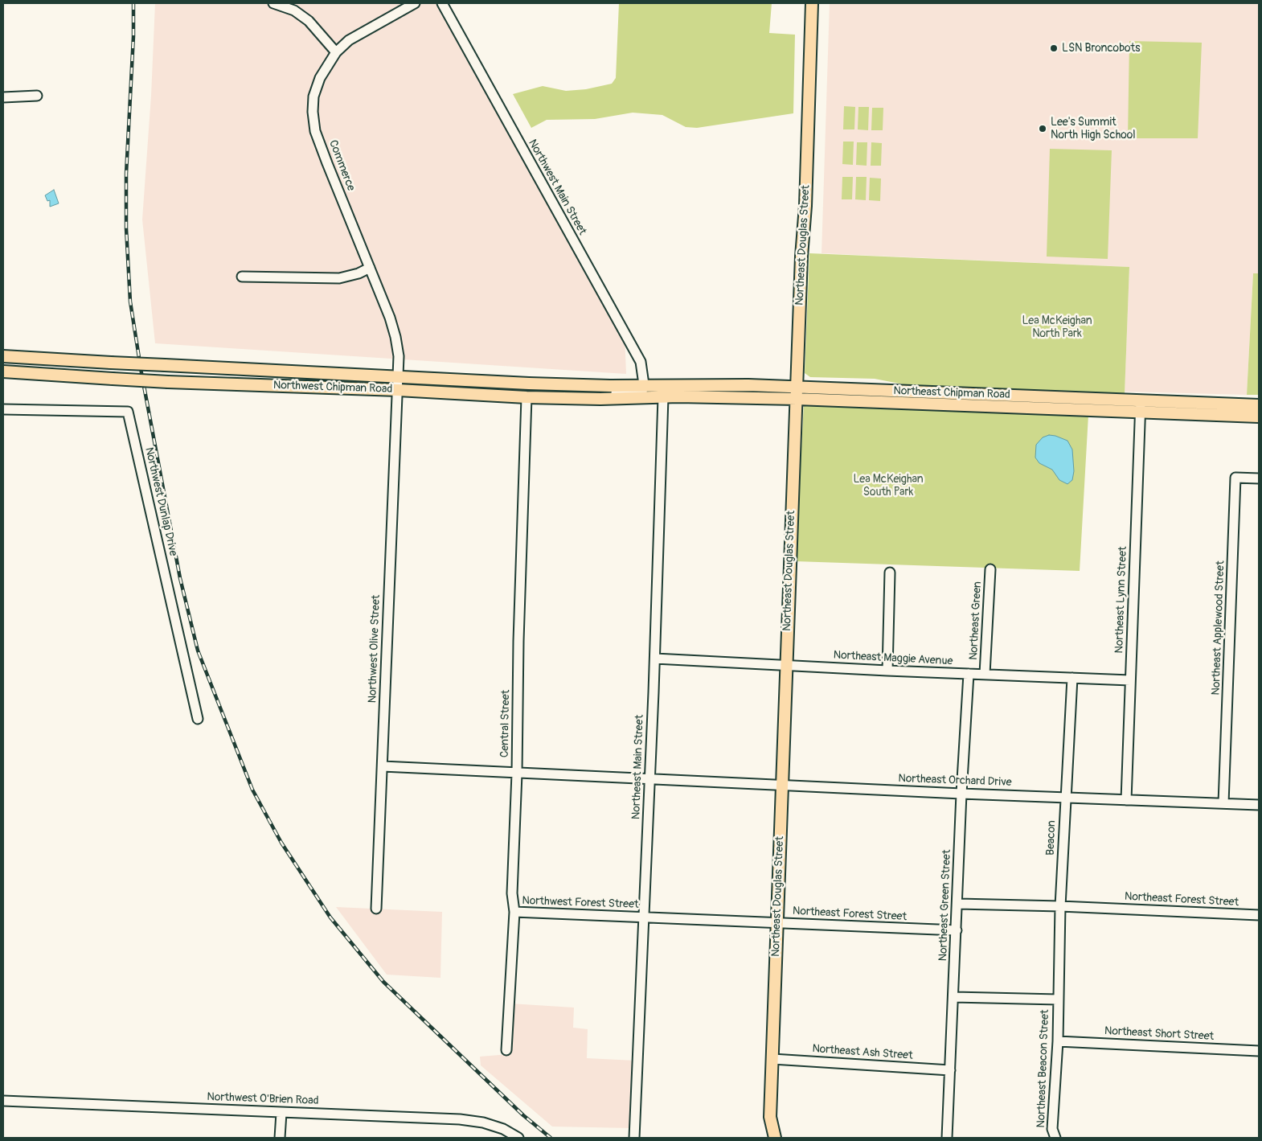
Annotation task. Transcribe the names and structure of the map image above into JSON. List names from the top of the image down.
{
  "streets": {
    "main road": ["Northeast Douglas Street", "Northwest Chipman Road", "Northeast Chipman Road"],
    "street": [
      "Commerce",
      "Northwest Main Street",
      "Northwest Dunlap Drive",
      "Northeast Lynn Street",
      "Northeast Green",
      "Northeast Applewood Street",
      "Northwest Olive Street",
      "Northeast Maggie Avenue",
      "Central Street",
      "Northeast Main Street",
      "Northeast Orchard Drive",
      "Beacon",
      "Northeast Forest Street",
      "Northwest Forest Street",
      "Northeast Green Street",
      "Northeast Short Street",
      "Northeast Ash Street",
      "Northeast Beacon Street",
      "Northwest O'Brien Road"
    ]
  },
  "crossings": [
    ["Commerce", "Northwest Chipman Road"],
    ["Commerce", "Northwest Olive Street"],
    ["Northwest Main Street", "Northwest Chipman Road"],
    ["Northwest Main Street", "Northeast Chipman Road"],
    ["Northeast Douglas Street", "Northeast Chipman Road"],
    ["Northeast Douglas Street", "Northeast Maggie Avenue"],
    ["Northeast Douglas Street", "Northeast Orchard Drive"],
    ["Northeast Douglas Street", "Northeast Forest Street"],
    ["Northeast Douglas Street", "Northeast Ash Street"],
    ["Northwest Chipman Road", "Northeast Chipman Road"],
    ["Northwest Chipman Road", "Northwest Olive Street"],
    ["Northwest Chipman Road", "Central Street"],
    ["Northwest Chipman Road", "Northeast Main Street"],
    ["Northeast Chipman Road", "Northeast Lynn Street"],
    ["Northeast Chipman Road", "Northeast Main Street"],
    ["Northeast Lynn Street", "Northeast Maggie Avenue"],
    ["Northeast Lynn Street", "Northeast Orchard Drive"],
    ["Northeast Green", "Northeast Maggie Avenue"],
    ["Northeast Applewood Street", "Northeast Orchard Drive"],
    ["Northwest Olive Street", "Northeast Orchard Drive"],
    ["Northeast Maggie Avenue", "Northeast Main Street"],
    ["Northeast Maggie Avenue", "Beacon"],
    ["Northeast Maggie Avenue", "Northeast Green Street"],
    ["Central Street", "Northeast Orchard Drive"],
    ["Central Street", "Northwest Forest Street"],
    ["Northeast Main Street", "Northeast Orchard Drive"],
    ["Northeast Main Street", "Northeast Forest Street"],
    ["Northeast Main Street", "Northwest Forest Street"],
    ["Northeast Orchard Drive", "Beacon"],
    ["Northeast Orchard Drive", "Northeast Green Street"],
    ["Beacon", "Northeast Forest Street"],
    ["Beacon", "Northeast Beacon Street"],
    ["Northeast Forest Street", "Northwest Forest Street"],
    ["Northeast Forest Street", "Northeast Green Street"],
    ["Northeast Green Street", "Northeast Ash Street"],
    ["Northeast Short Street", "Northeast Beacon Street"]
  ],
  "parks": ["Lea McKeighan North Park", "Lea McKeighan South Park"],
  "places": ["LSN Broncobots", "Lee's Summit North High School"]
}
